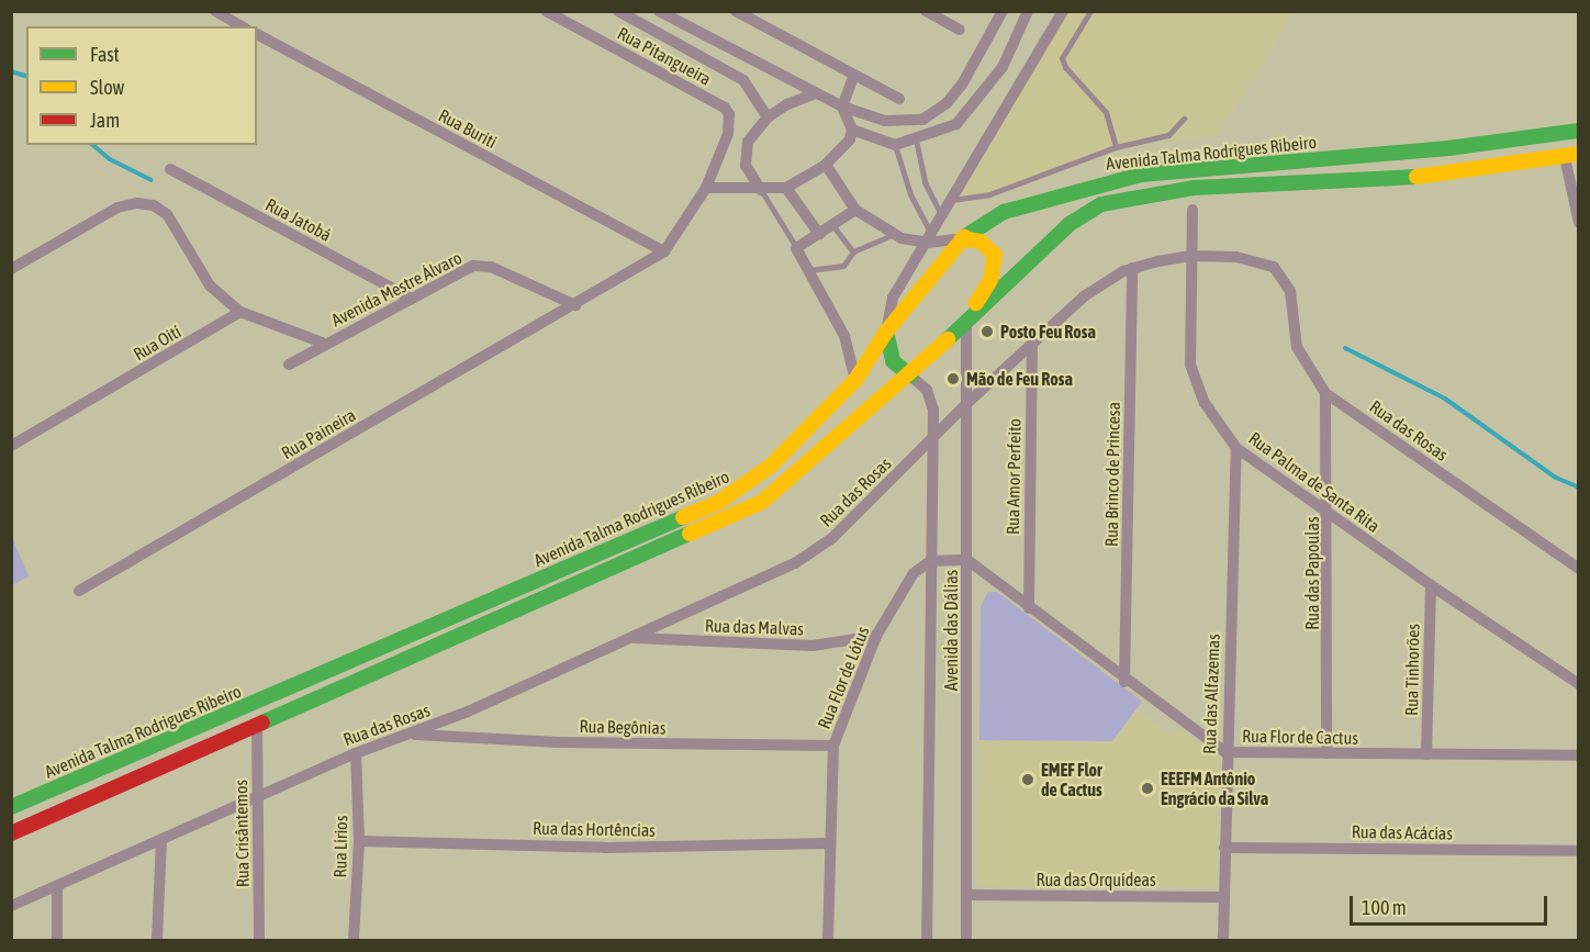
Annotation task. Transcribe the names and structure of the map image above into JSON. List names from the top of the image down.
{
  "streets": {
    "main road": ["Avenida Talma Rodrigues Ribeiro"],
    "street": [
      "Rua Pitangueira",
      "Rua Buriti",
      "Rua Jatobá",
      "Avenida Mestre Álvaro",
      "Rua Oití",
      "Rua das Rosas",
      "Rua Paineira",
      "Rua Brinco de Princesa",
      "Rua Amor Perfeito",
      "Rua Palma de Santa Rita",
      "Rua das Papoulas",
      "Rua das Malvas",
      "Avenida das Dálias",
      "Rua Tinhorões",
      "Rua Flor de Lótus",
      "Rua das Alfazemas",
      "Rua Begônias",
      "Rua Flor de Cactus",
      "Rua das Hortências",
      "Rua das Acácias",
      "Rua Crisântemos",
      "Rua Lírios",
      "Rua das Orquídeas"
    ]
  },
  "crossings": [
    ["Avenida Talma Rodrigues Ribeiro", "Avenida das Dálias"],
    ["Avenida Talma Rodrigues Ribeiro", "Rua Crisântemos"],
    ["Rua Jatobá", "Avenida Mestre Álvaro"],
    ["Avenida Mestre Álvaro", "Rua Paineira"],
    ["Rua das Rosas", "Rua Brinco de Princesa"],
    ["Rua das Rosas", "Rua Amor Perfeito"],
    ["Rua das Rosas", "Rua Palma de Santa Rita"],
    ["Rua das Rosas", "Rua das Papoulas"],
    ["Rua das Rosas", "Rua das Malvas"],
    ["Rua das Rosas", "Avenida das Dálias"],
    ["Rua das Rosas", "Rua Begônias"],
    ["Rua das Rosas", "Rua Crisântemos"],
    ["Rua das Rosas", "Rua Lírios"],
    ["Rua Brinco de Princesa", "Rua Flor de Cactus"],
    ["Rua Amor Perfeito", "Rua Flor de Cactus"],
    ["Rua Palma de Santa Rita", "Rua das Papoulas"],
    ["Rua Palma de Santa Rita", "Rua Tinhorões"],
    ["Rua Palma de Santa Rita", "Rua das Alfazemas"],
    ["Rua das Papoulas", "Rua Flor de Cactus"],
    ["Rua das Malvas", "Rua Flor de Lótus"],
    ["Avenida das Dálias", "Rua Flor de Lótus"],
    ["Avenida das Dálias", "Rua Flor de Cactus"],
    ["Avenida das Dálias", "Rua das Orquídeas"],
    ["Rua Tinhorões", "Rua Flor de Cactus"],
    ["Rua Flor de Lótus", "Rua Begônias"],
    ["Rua Flor de Lótus", "Rua das Hortências"],
    ["Rua das Alfazemas", "Rua Flor de Cactus"],
    ["Rua das Alfazemas", "Rua das Acácias"],
    ["Rua das Alfazemas", "Rua das Orquídeas"],
    ["Rua das Hortências", "Rua Lírios"]
  ],
  "places": [
    "Posto Feu Rosa",
    "Mão de Feu Rosa",
    "EMEF Flor de Cactus",
    "EEEFM Antônio Engrácio da Silva"
  ],
  "legend": ["Fast", "Slow", "Jam"],
  "scale_bar": "100 m"
}
